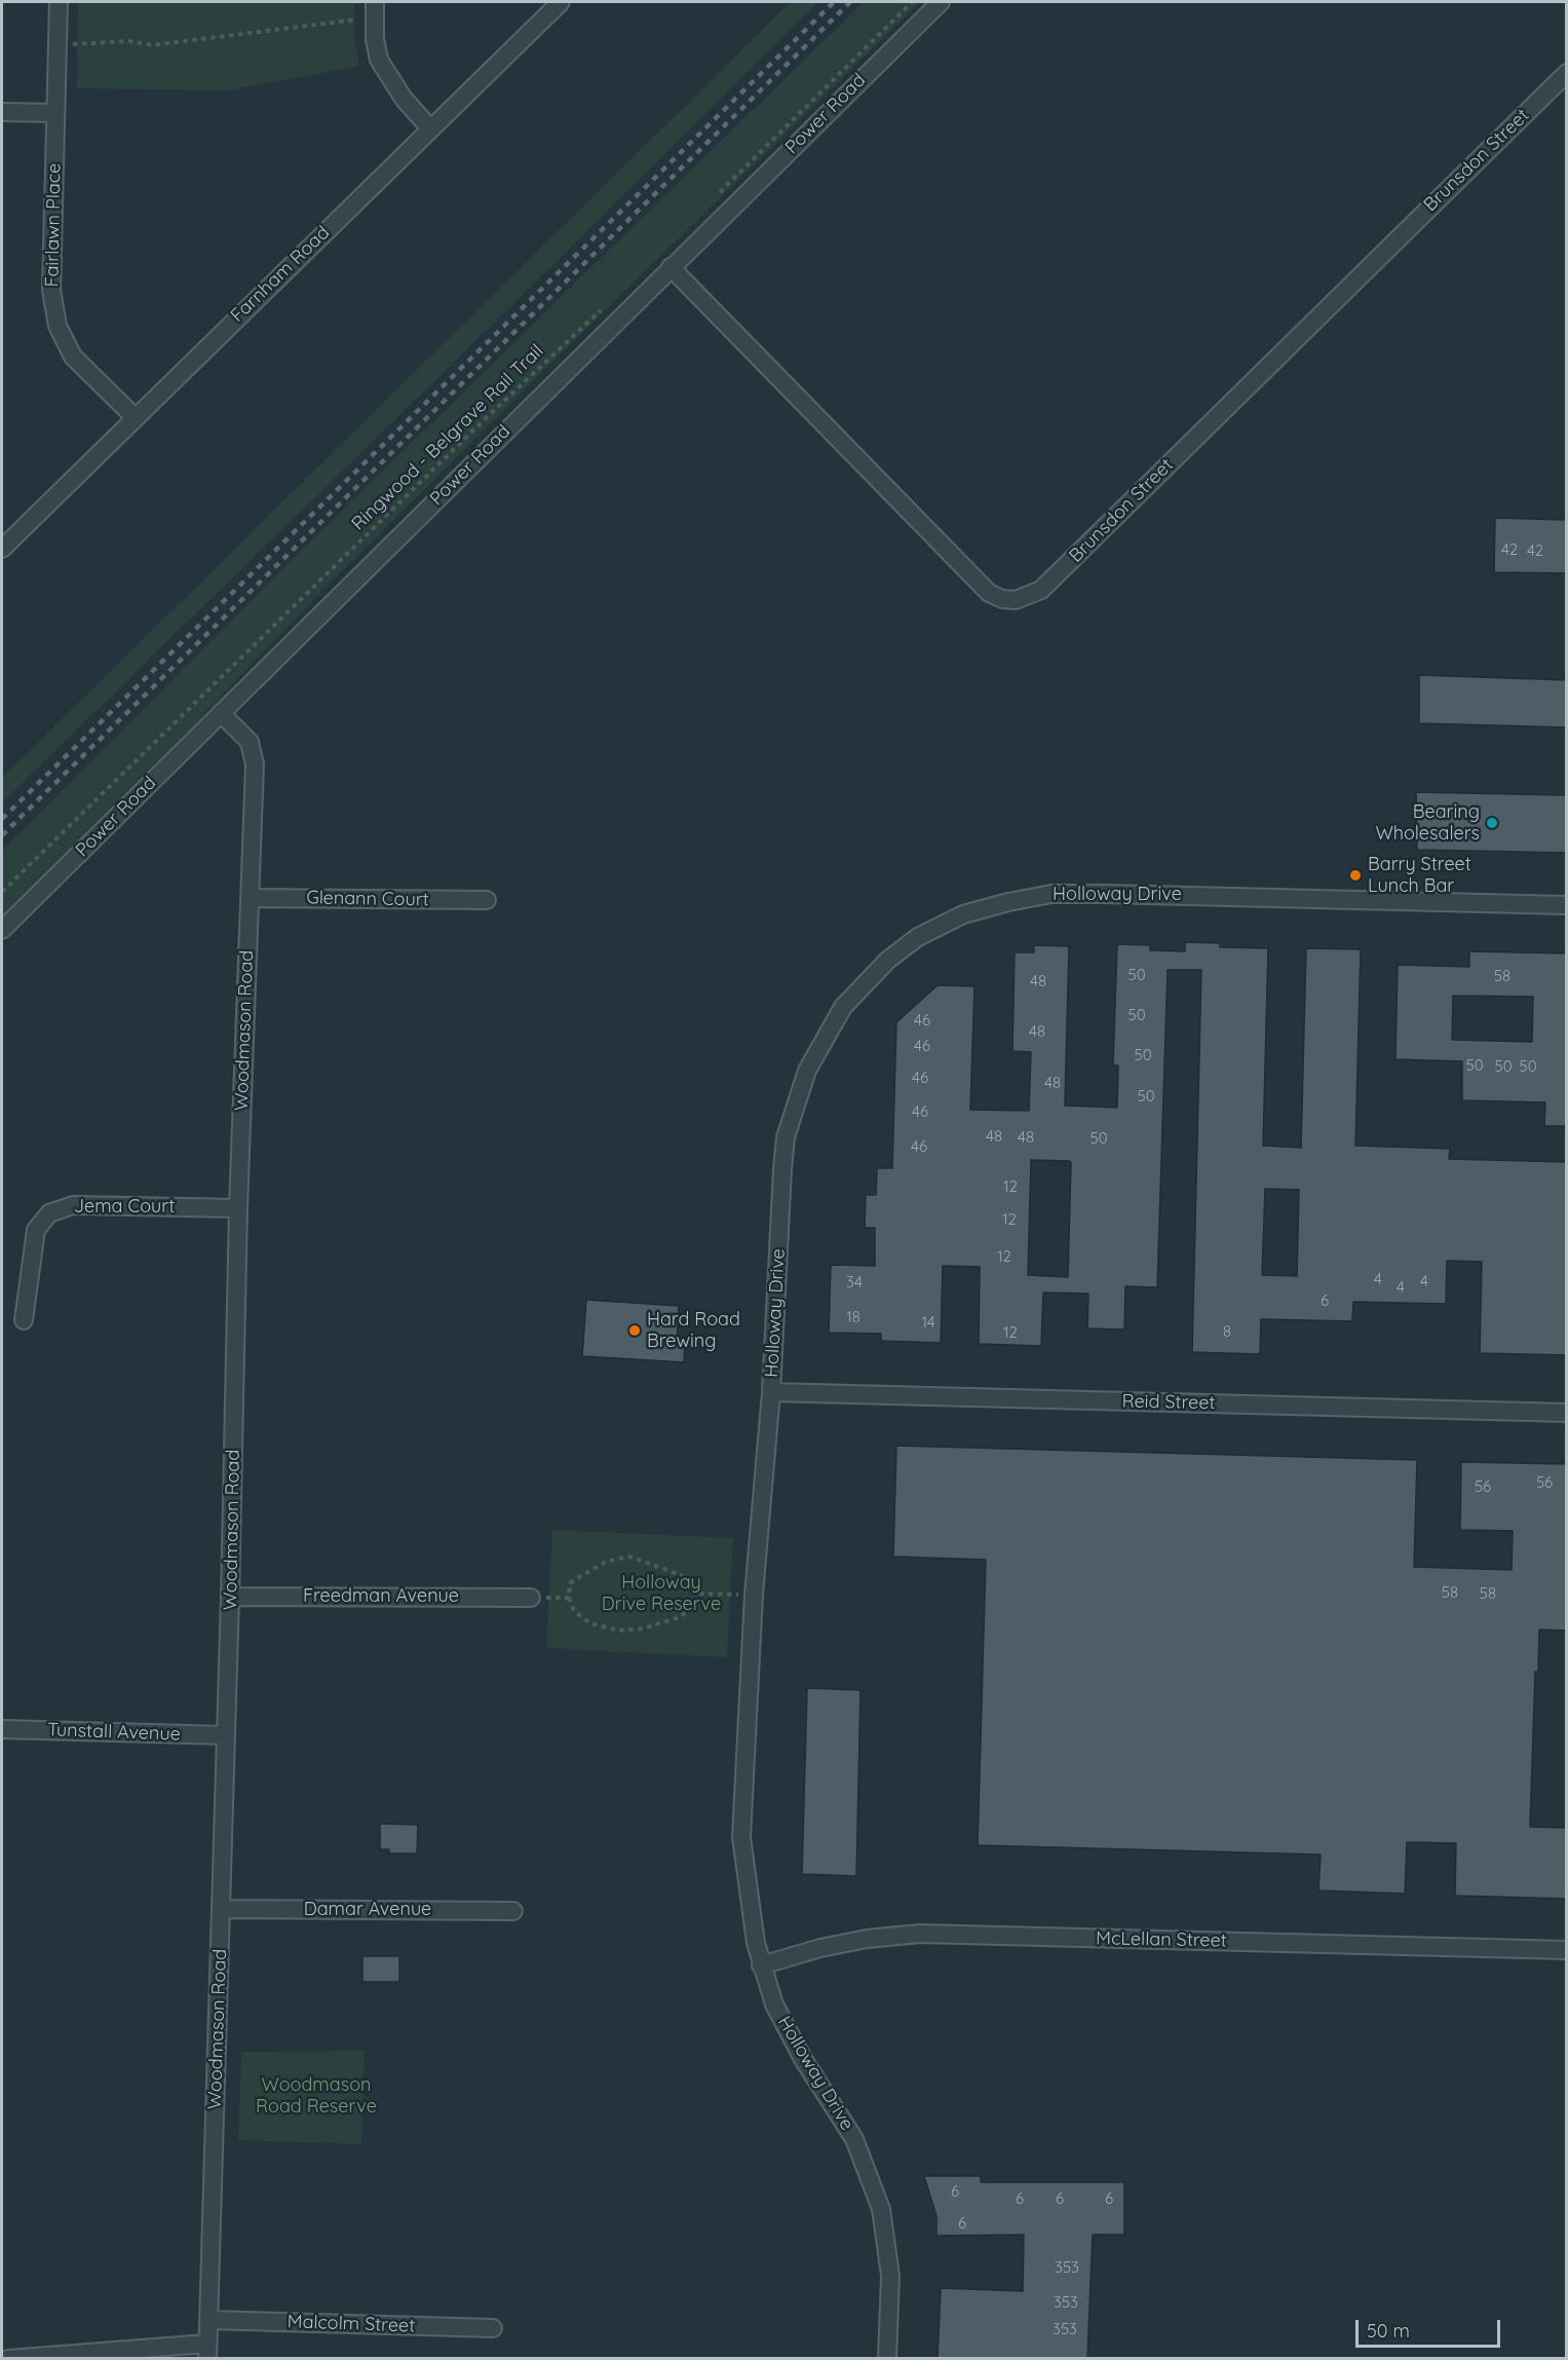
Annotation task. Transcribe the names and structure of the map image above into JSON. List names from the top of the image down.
{
  "streets": {
    "street": [
      "Power Road",
      "Brunsdon Street",
      "Fairlawn Place",
      "Farnham Road",
      "Holloway Drive",
      "Glenann Court",
      "Woodmason Road",
      "Jema Court",
      "Reid Street",
      "Freedman Avenue",
      "Tunstall Avenue",
      "Damar Avenue",
      "McLellan Street",
      "Malcolm Street"
    ],
    "path": ["Ringwood - Belgrave Rail Trail"]
  },
  "crossings": [
    ["Power Road", "Brunsdon Street"],
    ["Power Road", "Woodmason Road"],
    ["Fairlawn Place", "Farnham Road"],
    ["Holloway Drive", "Reid Street"],
    ["Holloway Drive", "McLellan Street"],
    ["Glenann Court", "Woodmason Road"],
    ["Woodmason Road", "Jema Court"],
    ["Woodmason Road", "Freedman Avenue"],
    ["Woodmason Road", "Tunstall Avenue"],
    ["Woodmason Road", "Damar Avenue"],
    ["Woodmason Road", "Malcolm Street"]
  ],
  "parks": ["Holloway Drive Reserve", "Woodmason Road Reserve"],
  "places": ["Bearing Wholesalers", "Barry Street Lunch Bar", "Hard Road Brewing"],
  "house_numbers": [
    "42",
    "42",
    "50",
    "58",
    "48",
    "50",
    "46",
    "48",
    "46",
    "50",
    "50",
    "50",
    "50",
    "46",
    "48",
    "50",
    "46",
    "48",
    "48",
    "50",
    "46",
    "12",
    "12",
    "12",
    "4",
    "4",
    "34",
    "4",
    "6",
    "18",
    "14",
    "8",
    "12",
    "56",
    "56",
    "58",
    "58",
    "6",
    "6",
    "6",
    "6",
    "6",
    "353",
    "353",
    "353"
  ],
  "scale_bar": "50 m"
}
